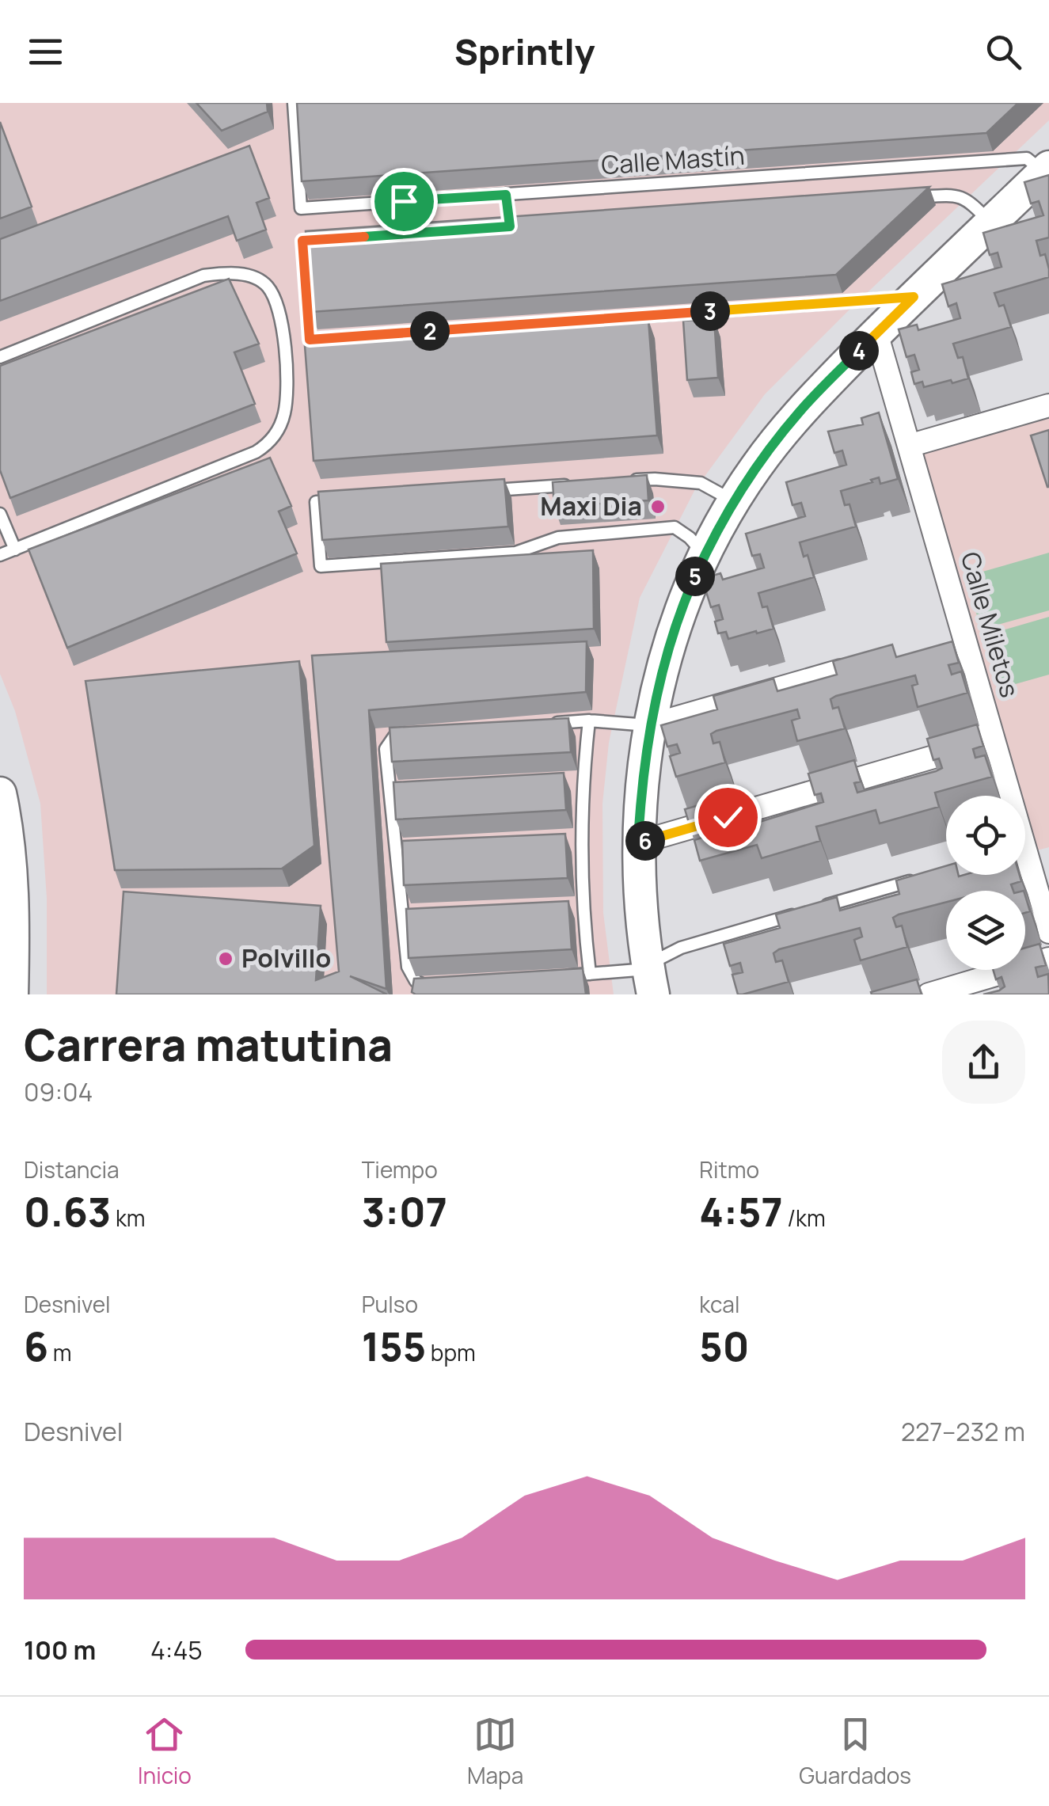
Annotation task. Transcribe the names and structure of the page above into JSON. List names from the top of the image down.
{
  "streets": {
    "street": ["Calle Miletos"],
    "lane": ["Calle Mastín"]
  },
  "places": ["Maxi Dia", "Polvillo"],
  "page": {
    "header": "Sprintly",
    "pins": [
      "3",
      "2",
      "4",
      "5",
      "6"
    ],
    "heading": ["Carrera matutina", "09:04"],
    "stats": [
      ["Distancia", "0.63 km"],
      ["Tiempo", "3:07"],
      ["Ritmo", "4:57 /km"],
      ["Desnivel", "6 m"],
      ["Pulso", "155 bpm"],
      ["kcal", "50"]
    ],
    "chart": ["Desnivel", "227–232 m"],
    "list": [
      {
        "name": "100 m",
        "note": "4:45"
      }
    ],
    "tabs": ["Inicio", "Mapa", "Guardados"]
  }
}
